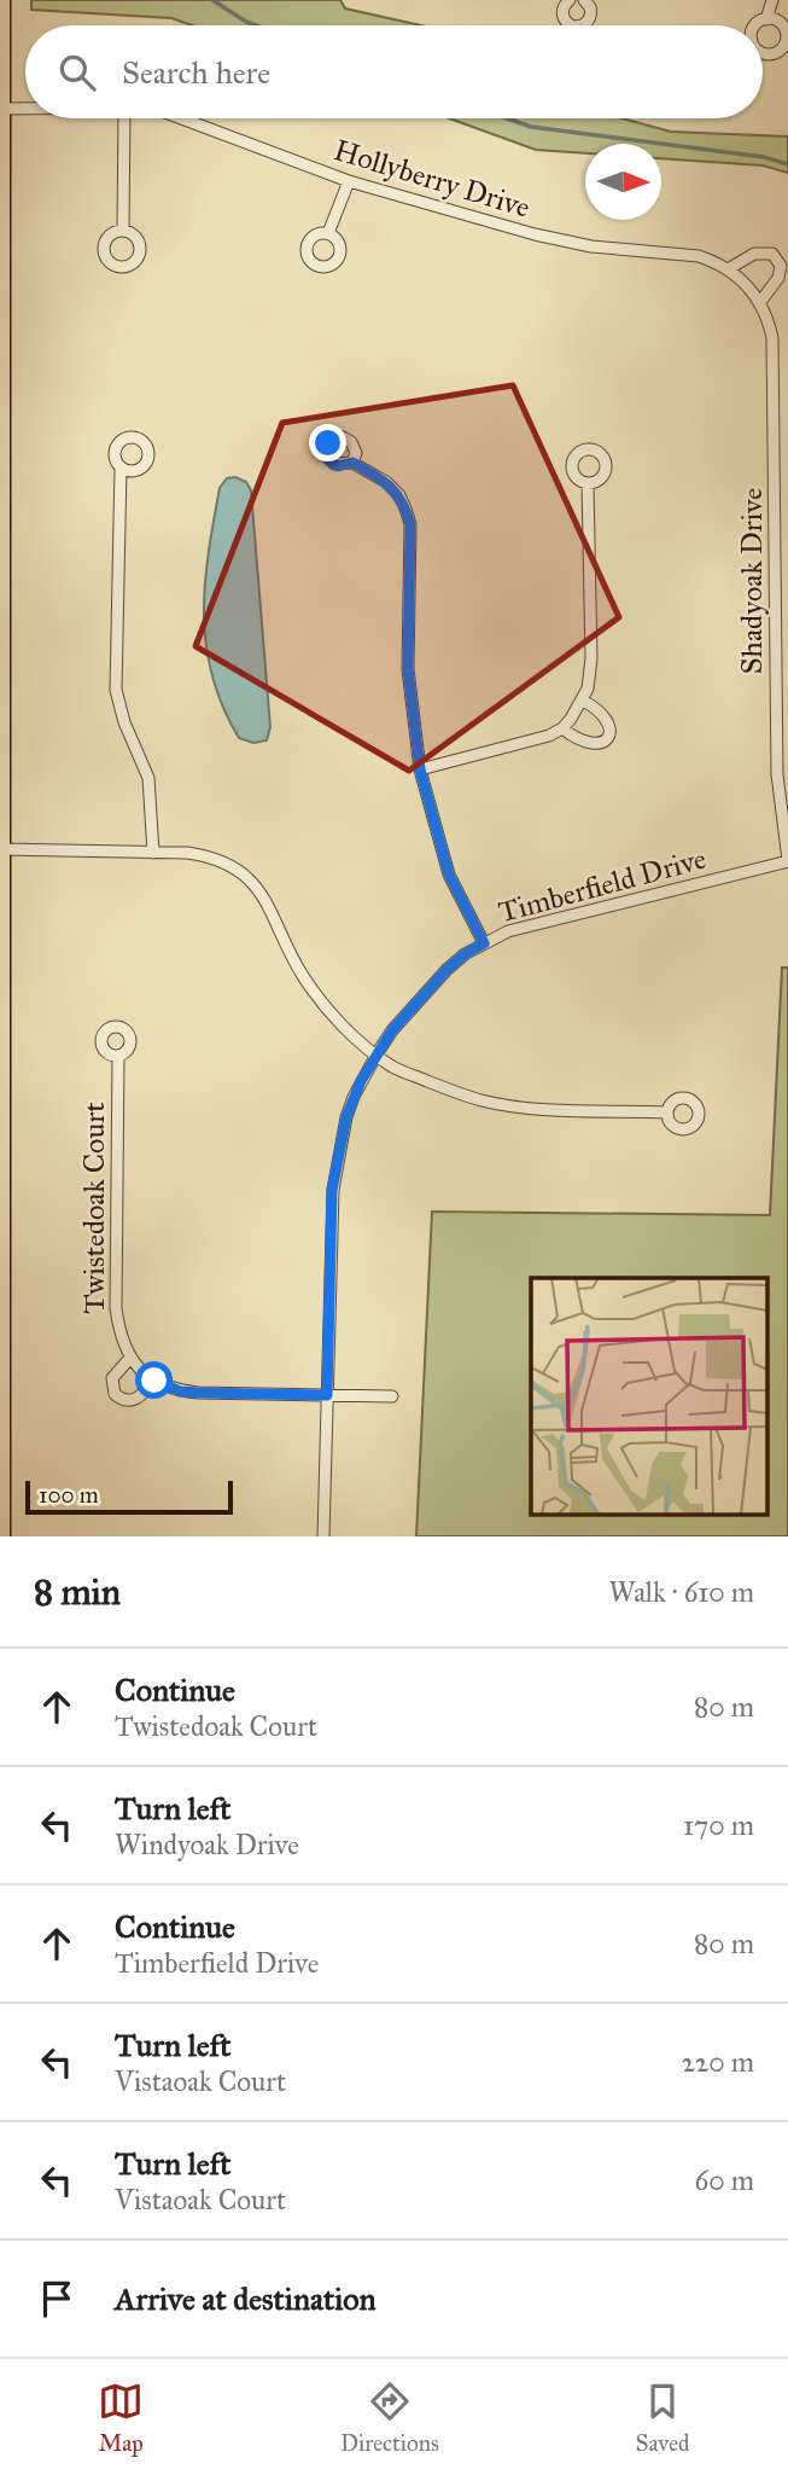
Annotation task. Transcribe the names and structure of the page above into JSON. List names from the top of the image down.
{
  "streets": {
    "street": [
      "Hollyberry Drive",
      "Shadyoak Drive",
      "Timberfield Drive",
      "Twistedoak Court"
    ]
  },
  "crossings": [
    ["Hollyberry Drive", "Shadyoak Drive"],
    ["Shadyoak Drive", "Timberfield Drive"],
    ["Timberfield Drive", "Twistedoak Court"]
  ],
  "scale_bar": "100 m",
  "north": "right",
  "page": {
    "search": "Search here",
    "scale": "100 m",
    "heading": ["8 min", "Walk · 610 m"],
    "list": [
      ["Continue", "Twistedoak Court", "80 m"],
      ["Turn left", "Windyoak Drive", "170 m"],
      ["Continue", "Timberfield Drive", "80 m"],
      ["Turn left", "Vistaoak Court", "220 m"],
      ["Turn left", "Vistaoak Court", "60 m"],
      "Arrive at destination"
    ],
    "nav": ["Map", "Directions", "Saved"]
  }
}
